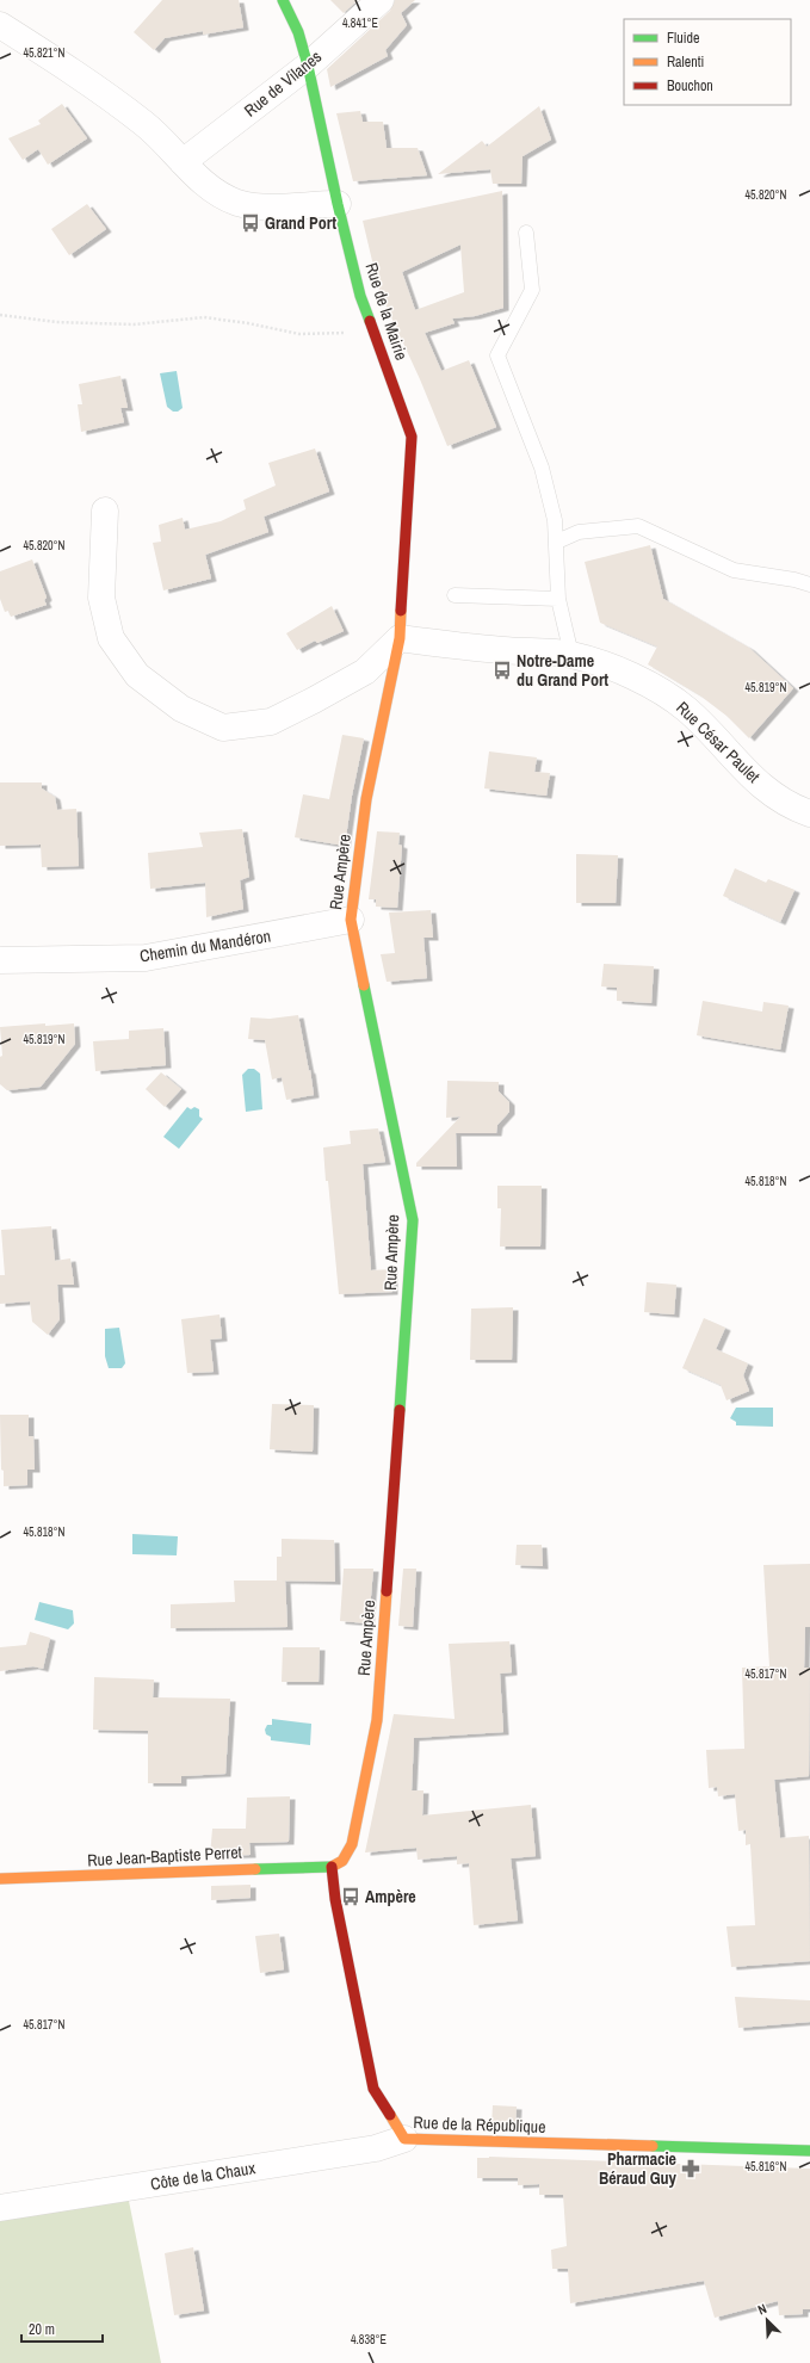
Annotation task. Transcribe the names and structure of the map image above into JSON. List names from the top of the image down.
{
  "streets": {
    "street": [
      "Rue de Vilanes",
      "Rue de la Mairie",
      "Rue César Paulet",
      "Rue Ampère",
      "Chemin du Mandéron",
      "Rue Jean-Baptiste Perret",
      "Rue de la République",
      "Côte de la Chaux"
    ]
  },
  "crossings": [
    ["Rue de Vilanes", "Rue de la Mairie"],
    ["Rue de la Mairie", "Rue César Paulet"],
    ["Rue de la Mairie", "Rue Ampère"],
    ["Rue César Paulet", "Rue Ampère"],
    ["Rue Ampère", "Chemin du Mandéron"],
    ["Rue Ampère", "Rue Jean-Baptiste Perret"],
    ["Rue Ampère", "Rue de la République"],
    ["Rue Jean-Baptiste Perret", "Rue de la République"],
    ["Rue de la République", "Côte de la Chaux"]
  ],
  "places": {
    "bus stop": ["Grand Port", "Notre-Dame du Grand Port", "Ampère"],
    "pharmacy": ["Pharmacie Béraud Guy"]
  },
  "legend": ["Fluide", "Ralenti", "Bouchon"],
  "scale_bar": "20 m",
  "north": "top left",
  "coordinates": [
    "4.841°E",
    "45.821°N",
    "45.820°N",
    "45.819°N",
    "45.818°N",
    "45.817°N",
    "45.816°N",
    "4.838°E"
  ]
}
